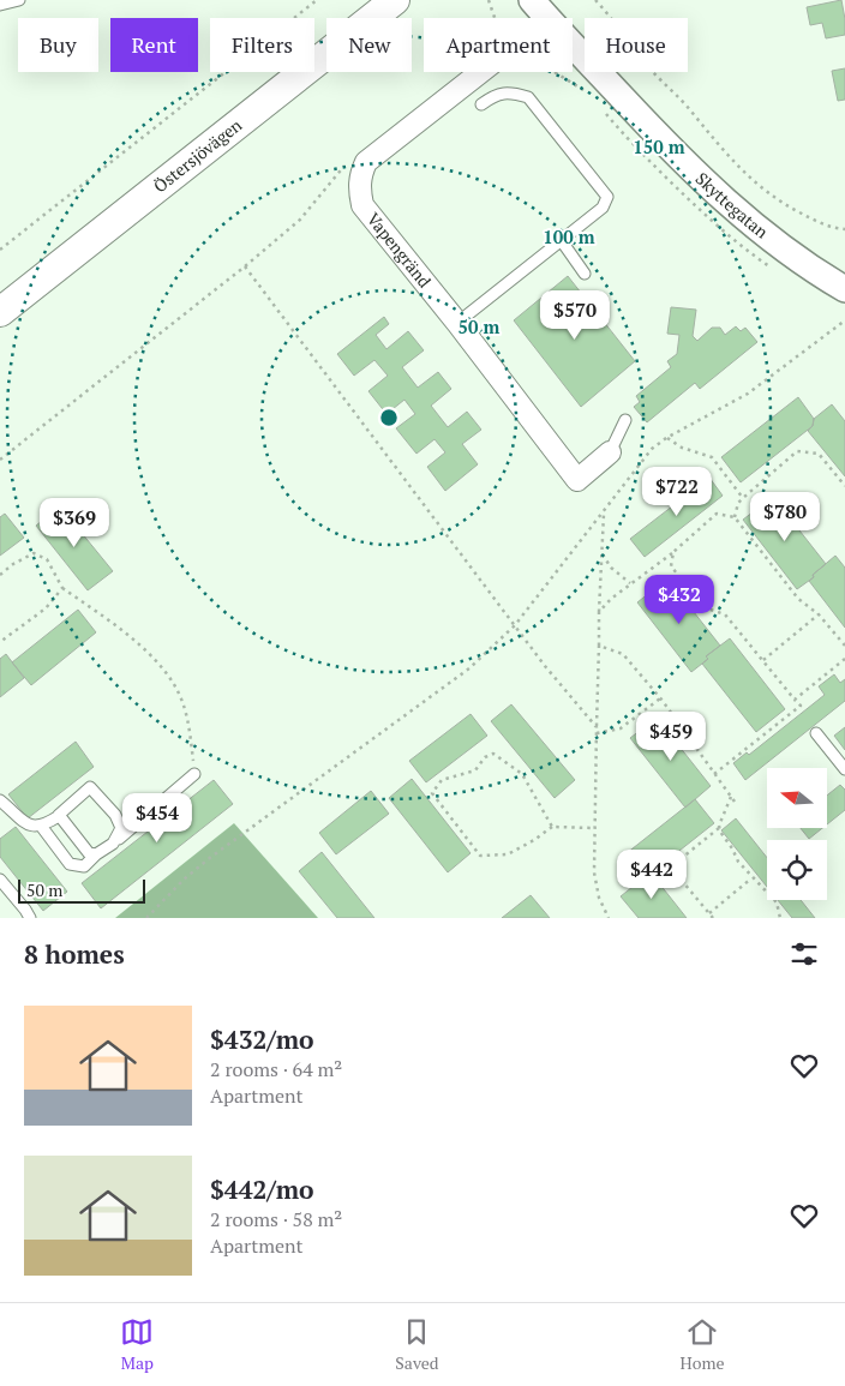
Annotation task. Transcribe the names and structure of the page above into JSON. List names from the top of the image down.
{
  "streets": {
    "main road": ["Östersjövägen"],
    "street": ["Skyttegatan", "Vapengränd"]
  },
  "crossings": [
    ["Skyttegatan", "Vapengränd"]
  ],
  "scale_bar": "50 m",
  "north": "left",
  "page": {
    "chip": [
      "Buy",
      "Rent",
      "Filters",
      "New",
      "Apartment",
      "House"
    ],
    "price": [
      "$570",
      "$722",
      "$780",
      "$369",
      "$432",
      "$459",
      "$454",
      "$442"
    ],
    "scale": "50 m",
    "heading": "8 homes",
    "list": [
      {
        "name": "$432/mo",
        "note": "2 rooms · 64 m² · Apartment"
      },
      {
        "name": "$442/mo",
        "note": "2 rooms · 58 m² · Apartment"
      }
    ],
    "tabs": ["Map", "Saved", "Home"]
  },
  "rings": ["150 m", "100 m", "50 m"]
}
